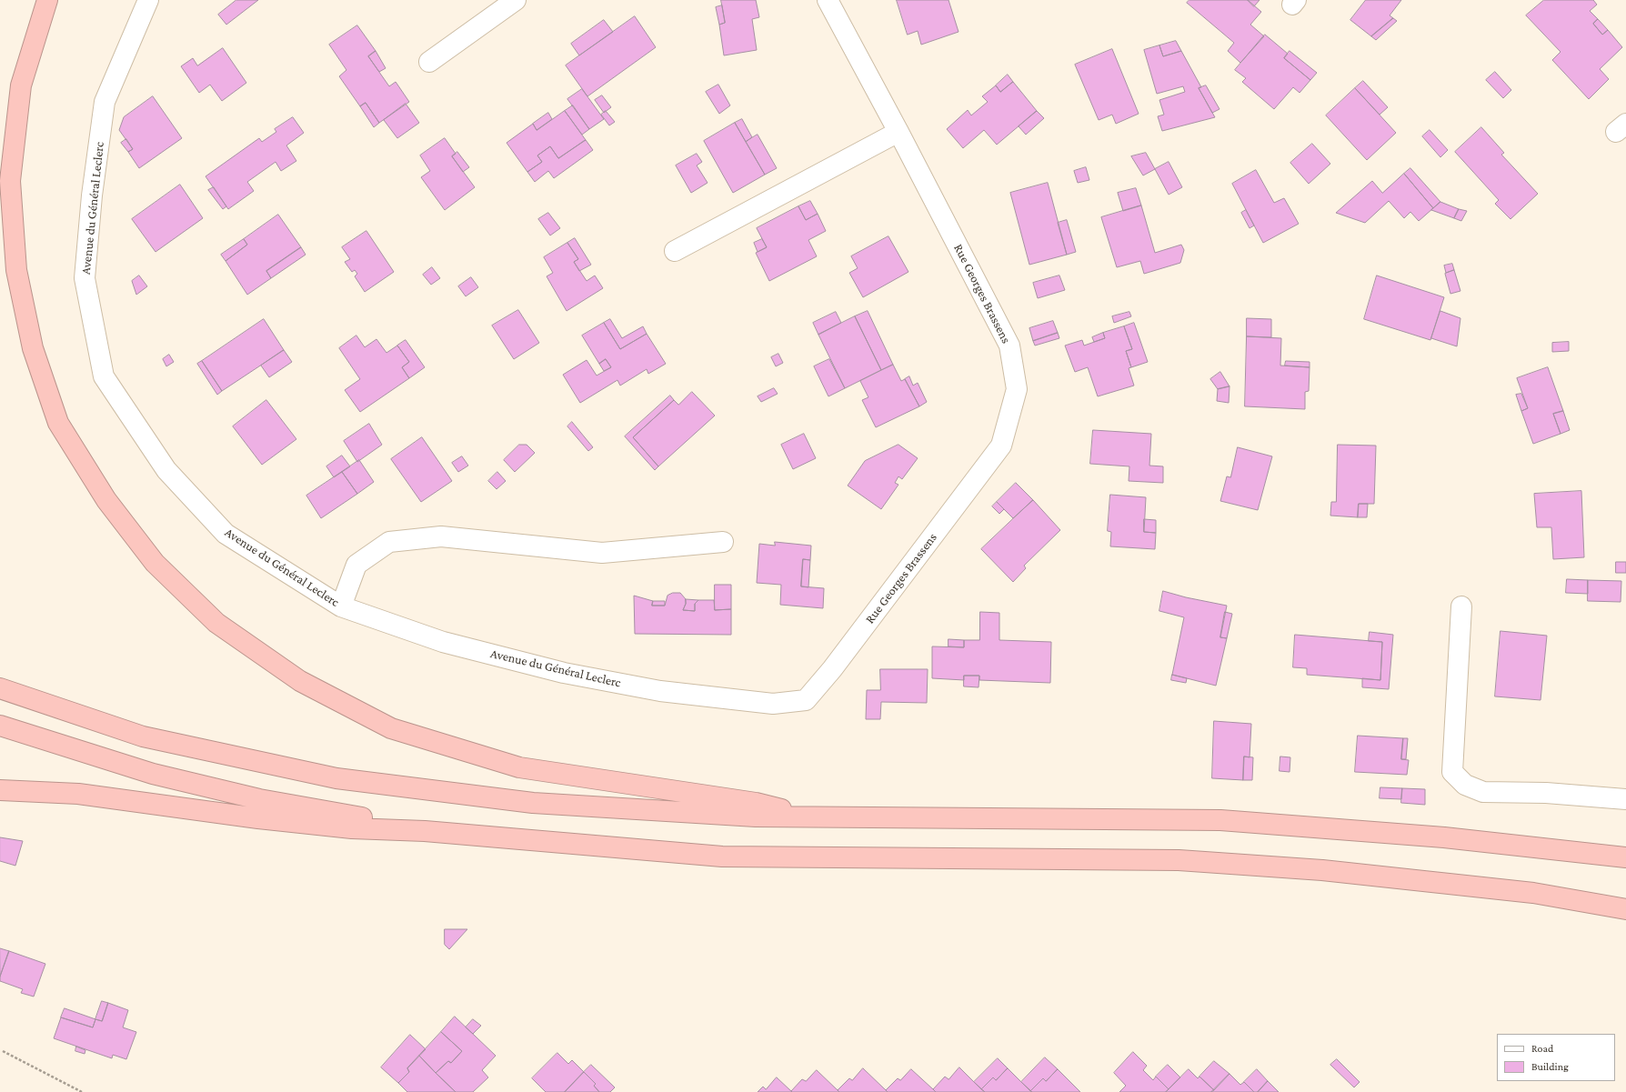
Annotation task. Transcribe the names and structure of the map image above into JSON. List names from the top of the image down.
{
  "streets": {
    "street": ["Avenue du Général Leclerc", "Rue Georges Brassens"]
  },
  "crossings": [
    ["Avenue du Général Leclerc", "Rue Georges Brassens"]
  ],
  "legend": ["Road", "Building"]
}
